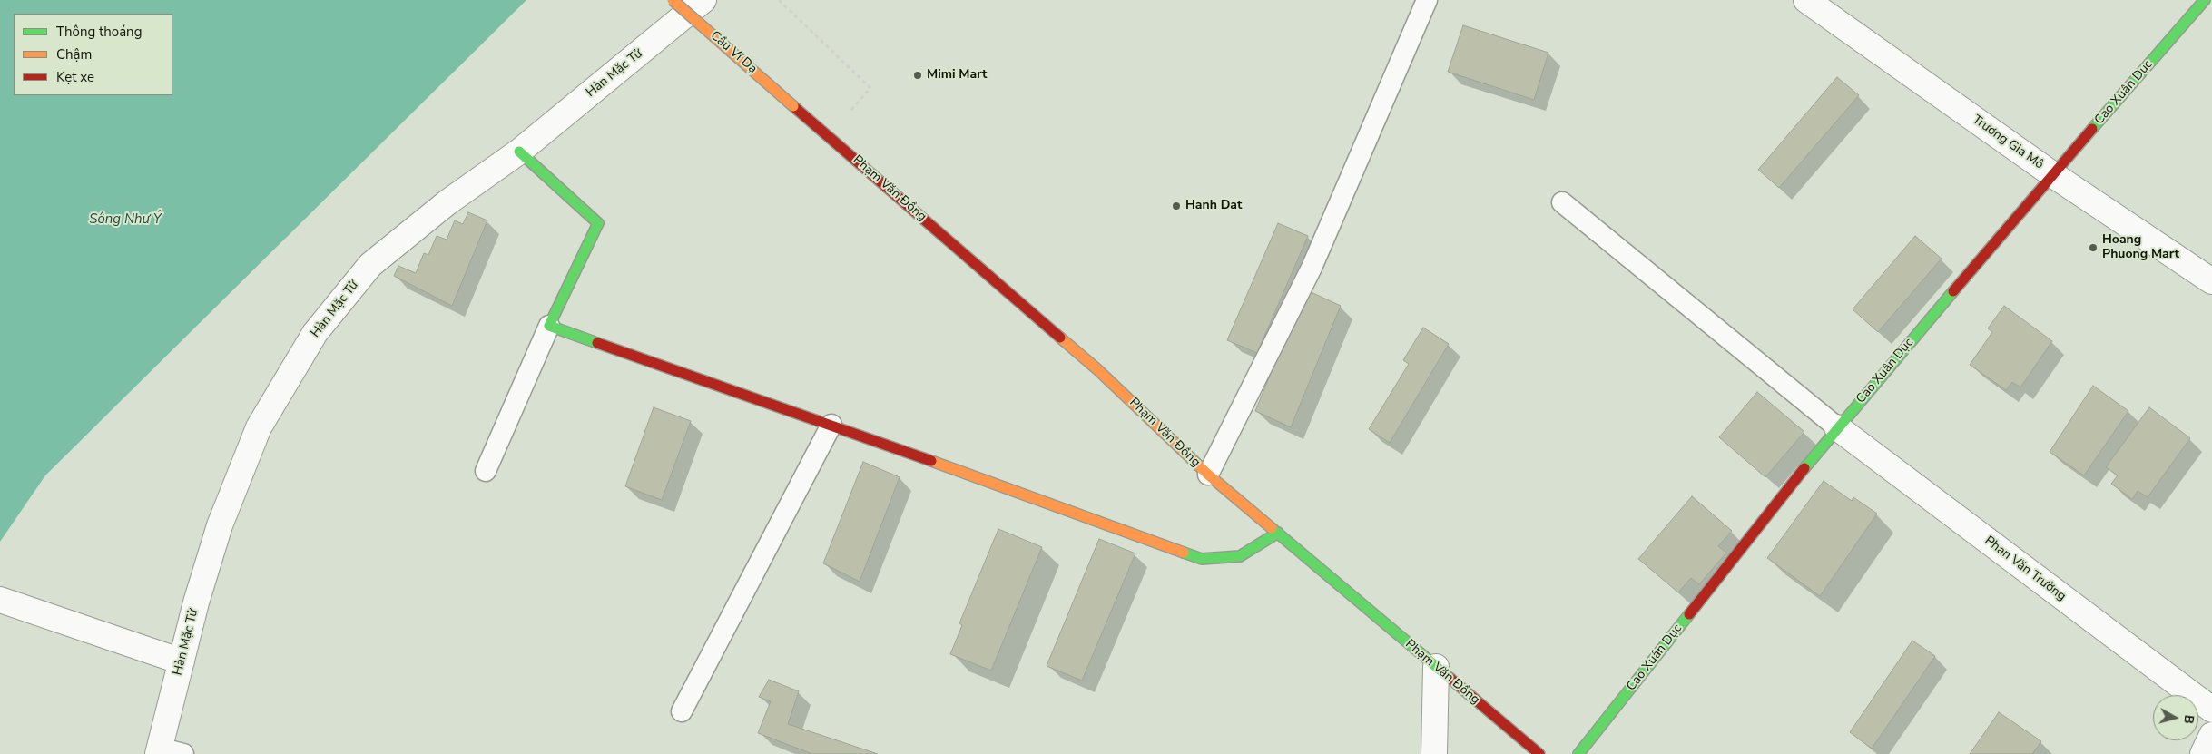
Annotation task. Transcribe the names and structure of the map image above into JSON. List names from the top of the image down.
{
  "streets": {
    "main road": ["Cầu Vĩ Dạ", "Cao Xuân Dục", "Phạm Văn Đồng"],
    "street": ["Hàn Mặc Tử", "Trương Gia Mô", "Phan Văn Trường"]
  },
  "crossings": [
    ["Cầu Vĩ Dạ", "Phạm Văn Đồng"],
    ["Cao Xuân Dục", "Trương Gia Mô"],
    ["Cao Xuân Dục", "Phan Văn Trường"]
  ],
  "water": ["Sông Như Ý"],
  "places": ["Mimi Mart", "Hanh Dat", "Hoang Phuong Mart"],
  "legend": ["Thông thoáng", "Chậm", "Kẹt xe"],
  "north": "right"
}
